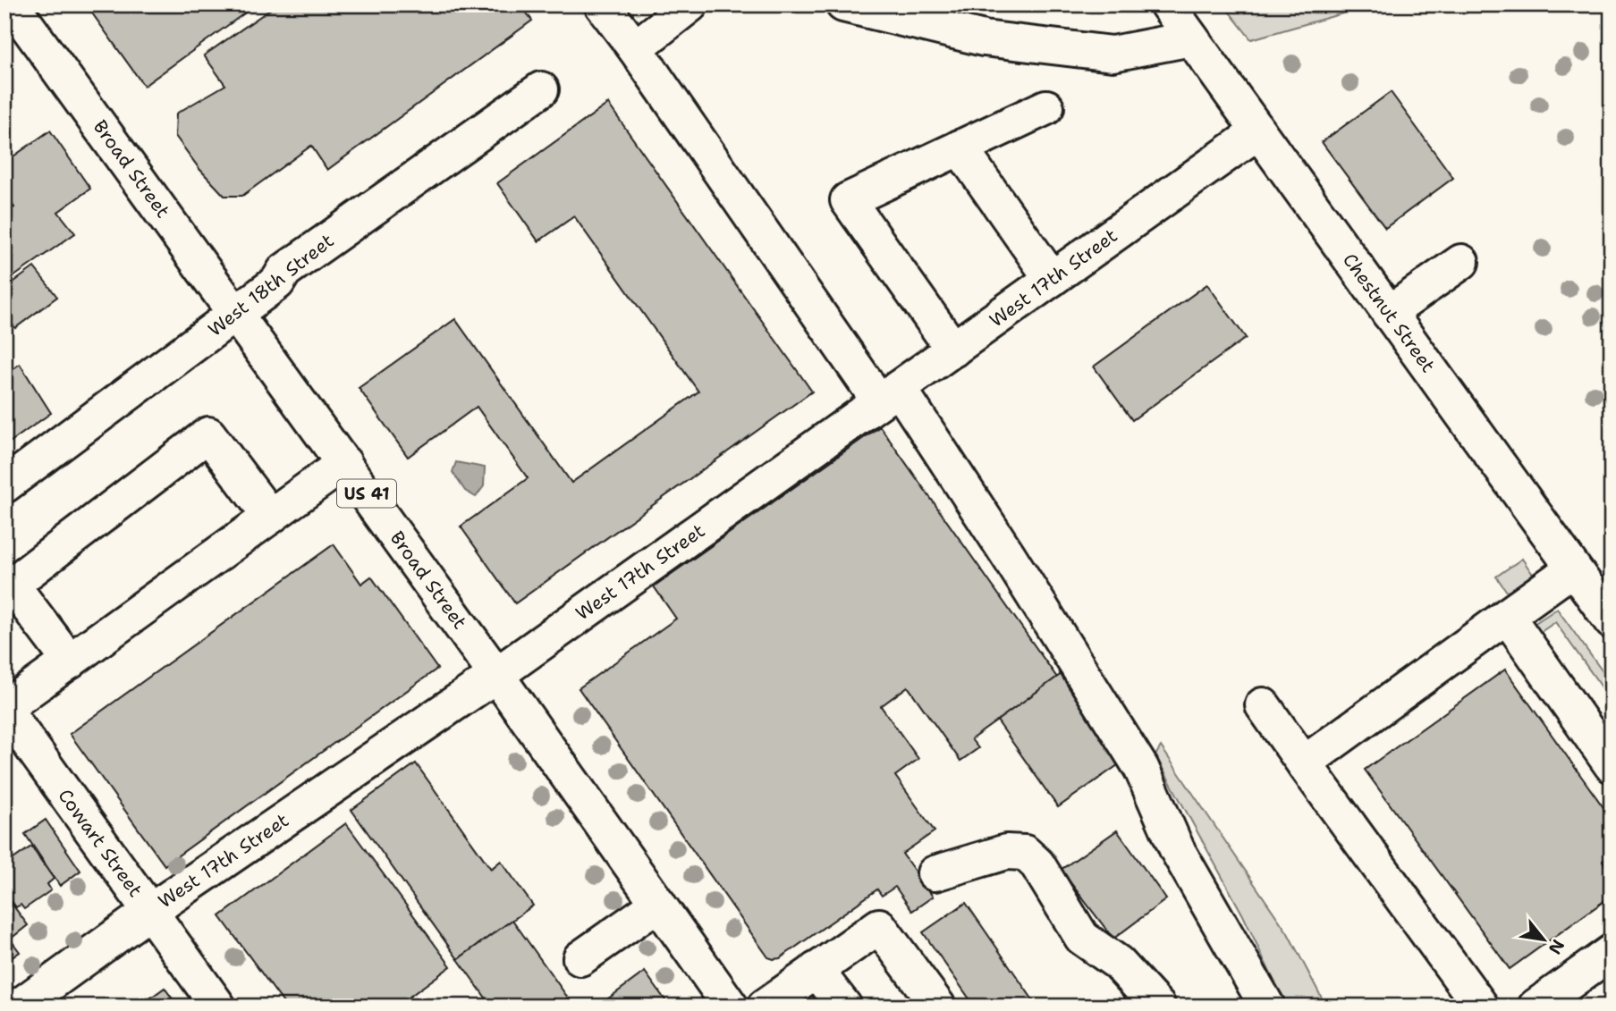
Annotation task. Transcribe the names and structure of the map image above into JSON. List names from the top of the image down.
{
  "streets": {
    "street": [
      "Broad Street",
      "West 17th Street",
      "West 18th Street",
      "Chestnut Street",
      "US 41",
      "Cowart Street"
    ]
  },
  "crossings": [
    ["Broad Street", "West 17th Street"],
    ["Broad Street", "West 18th Street"],
    ["West 17th Street", "Chestnut Street"],
    ["West 17th Street", "Cowart Street"]
  ],
  "north": "bottom right"
}
